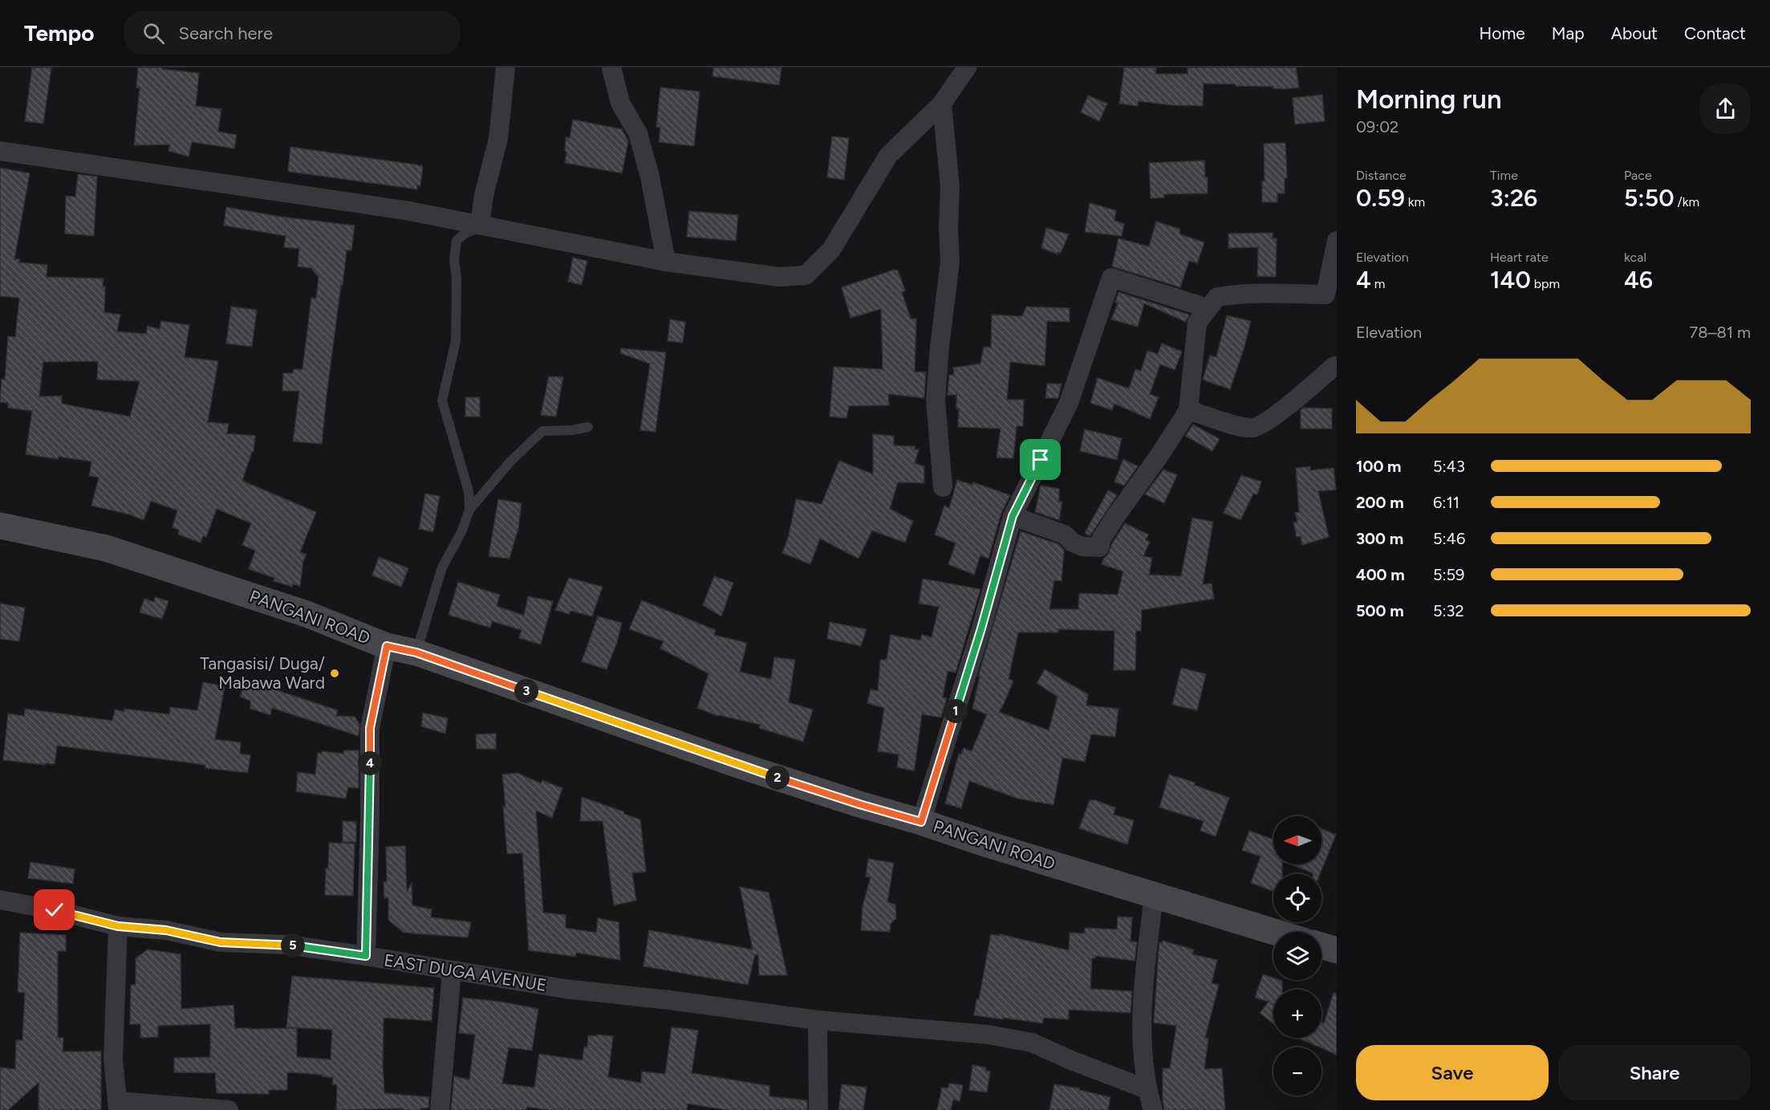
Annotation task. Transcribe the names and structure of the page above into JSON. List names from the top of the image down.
{
  "streets": {
    "main road": ["PANGANI ROAD"],
    "street": ["EAST DUGA AVENUE"]
  },
  "places": ["Tangasisi/ Duga/ Mabawa Ward"],
  "north": "left",
  "page": {
    "header": "Tempo",
    "search": "Search here",
    "nav": [
      "Home",
      "Map",
      "About",
      "Contact"
    ],
    "heading": ["Morning run", "09:02"],
    "stats": [
      ["Distance", "0.59 km"],
      ["Time", "3:26"],
      ["Pace", "5:50 /km"],
      ["Elevation", "4 m"],
      ["Heart rate", "140 bpm"],
      ["kcal", "46"]
    ],
    "chart": ["Elevation", "78–81 m"],
    "list": [
      {
        "name": "100 m",
        "note": "5:43"
      },
      {
        "name": "200 m",
        "note": "6:11"
      },
      {
        "name": "300 m",
        "note": "5:46"
      },
      {
        "name": "400 m",
        "note": "5:59"
      },
      {
        "name": "500 m",
        "note": "5:32"
      }
    ],
    "pins": [
      "3",
      "1",
      "4",
      "2",
      "5"
    ],
    "map_buttons": ["+", "−"],
    "buttons": ["Save", "Share"]
  }
}
